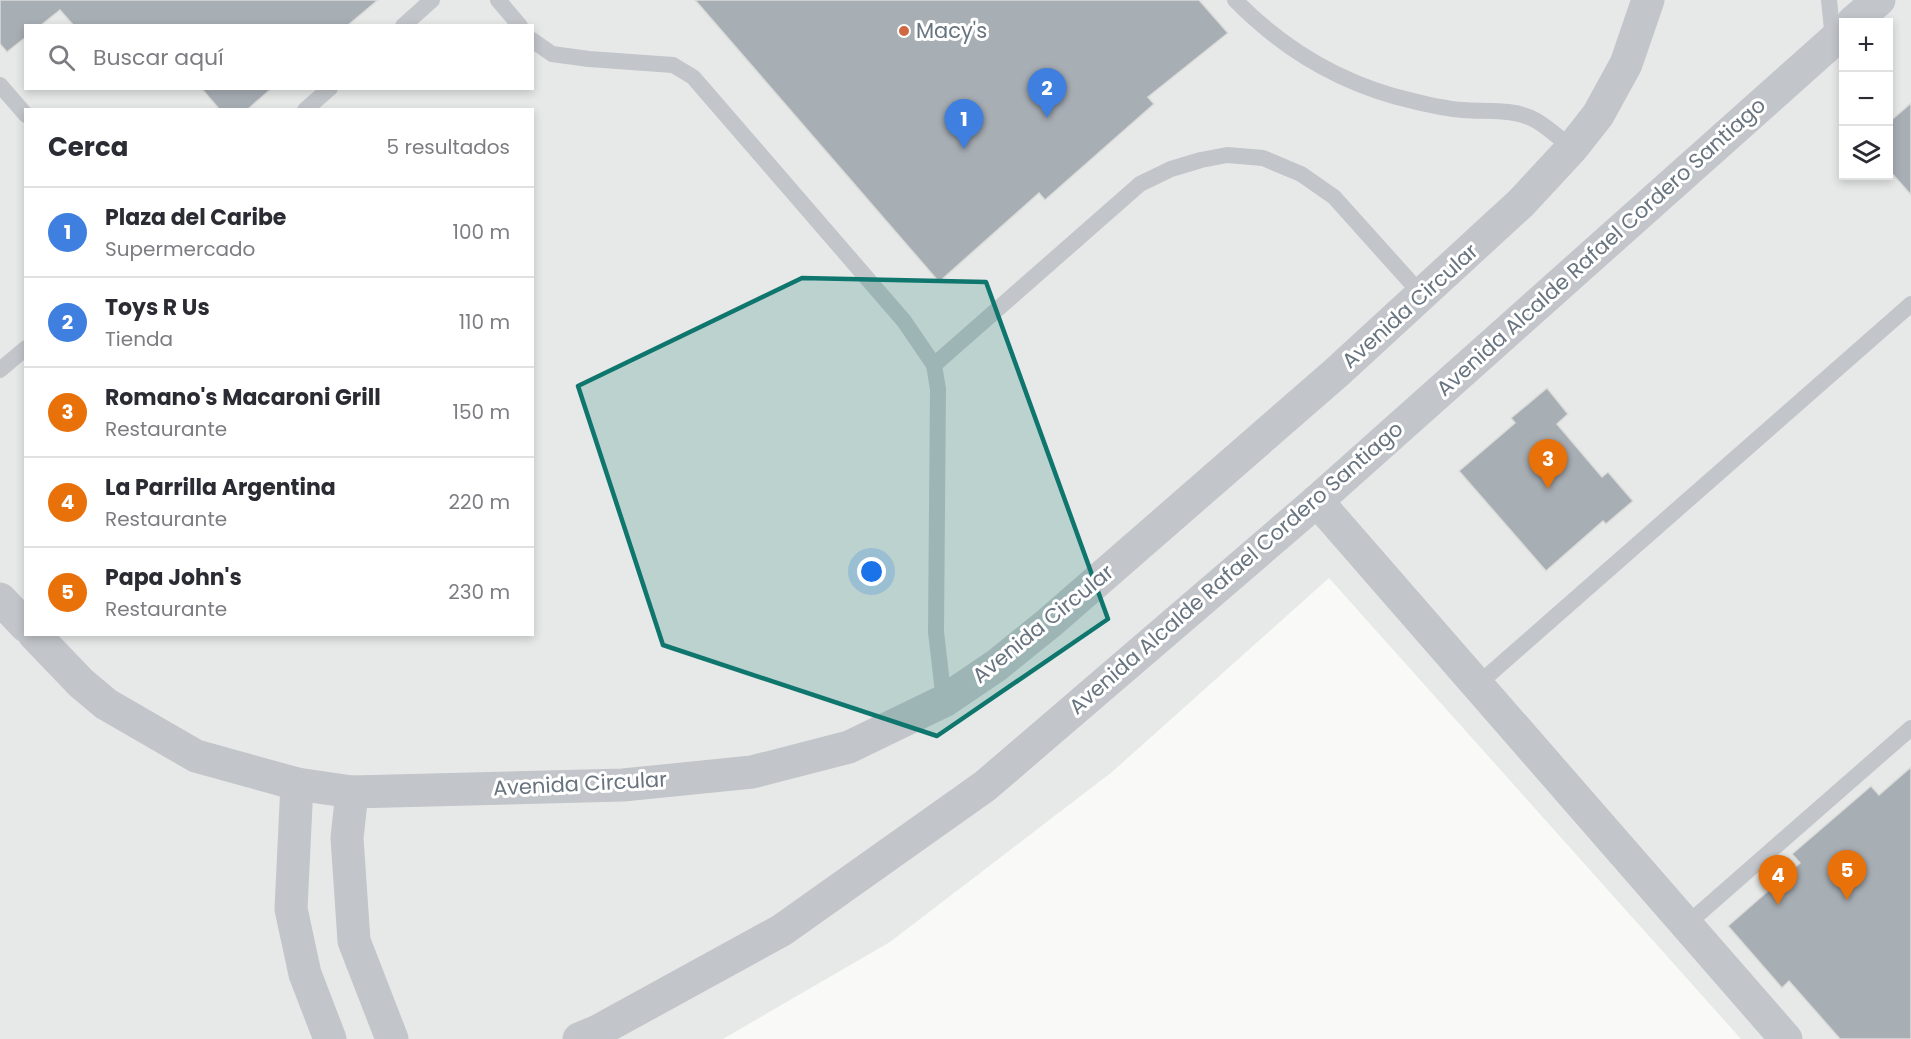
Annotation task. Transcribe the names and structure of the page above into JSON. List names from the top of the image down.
{
  "streets": {
    "street": ["Avenida Alcalde Rafael Cordero Santiago", "Avenida Circular"]
  },
  "places": ["Macy's"],
  "page": {
    "map_buttons": ["+", "−"],
    "search": "Buscar aquí",
    "pins": [
      "2",
      "1",
      "3",
      "5",
      "4"
    ],
    "heading": ["Cerca", "5 resultados"],
    "list": [
      {
        "mark": "1",
        "name": "Plaza del Caribe",
        "note": "Supermercado",
        "value": "100 m"
      },
      {
        "mark": "2",
        "name": "Toys R Us",
        "note": "Tienda",
        "value": "110 m"
      },
      {
        "mark": "3",
        "name": "Romano's Macaroni Grill",
        "note": "Restaurante",
        "value": "150 m"
      },
      {
        "mark": "4",
        "name": "La Parrilla Argentina",
        "note": "Restaurante",
        "value": "220 m"
      },
      {
        "mark": "5",
        "name": "Papa John's",
        "note": "Restaurante",
        "value": "230 m"
      }
    ]
  }
}
